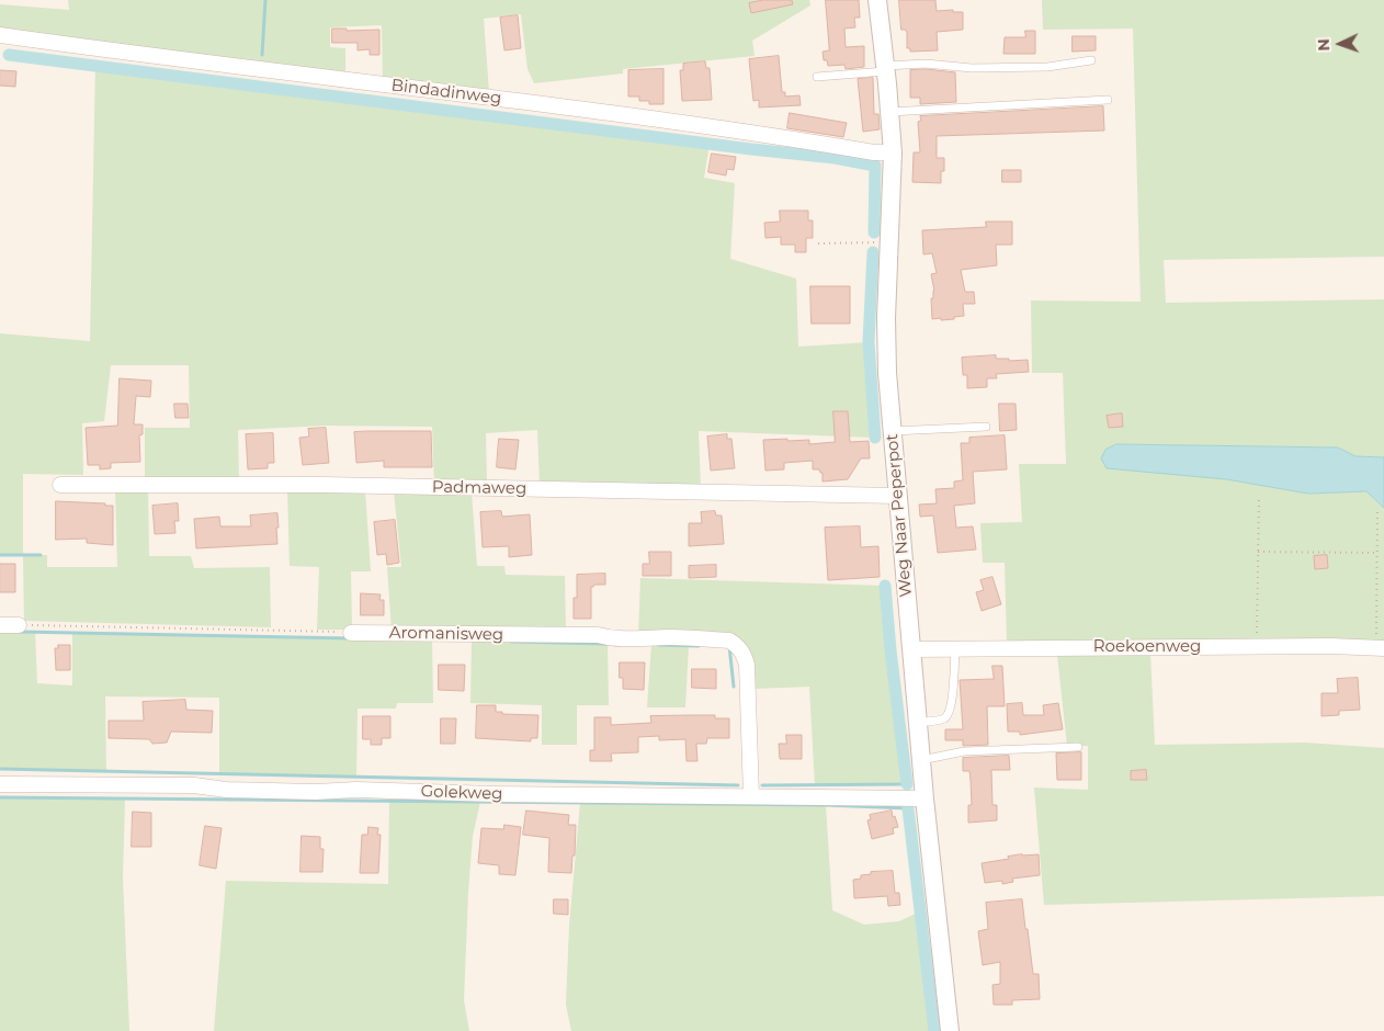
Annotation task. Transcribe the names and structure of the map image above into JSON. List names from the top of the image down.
{
  "streets": {
    "street": [
      "Bindadinweg",
      "Padmaweg",
      "Weg Naar Peperpot",
      "Aromanisweg",
      "Roekoenweg",
      "Golekweg"
    ]
  },
  "crossings": [
    ["Bindadinweg", "Weg Naar Peperpot"],
    ["Padmaweg", "Weg Naar Peperpot"],
    ["Weg Naar Peperpot", "Roekoenweg"],
    ["Weg Naar Peperpot", "Golekweg"],
    ["Aromanisweg", "Golekweg"]
  ],
  "north": "left"
}
